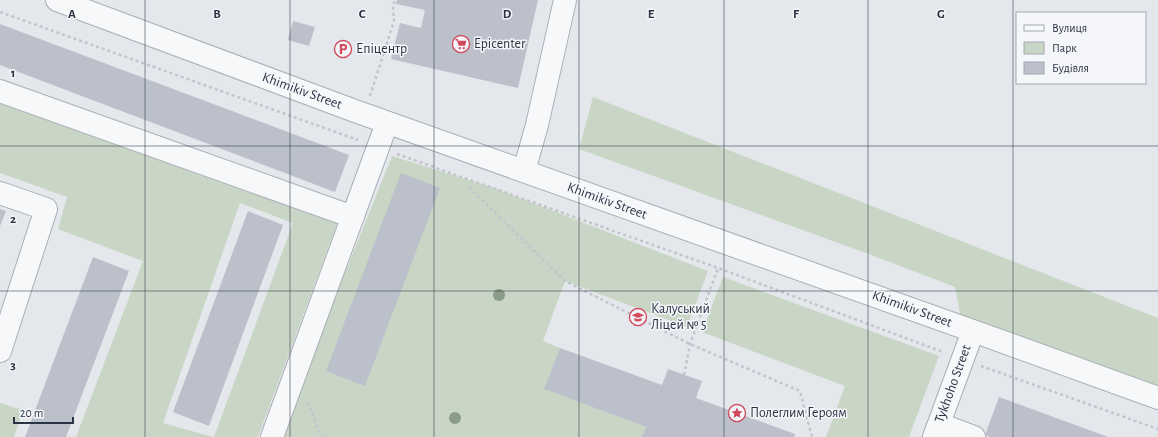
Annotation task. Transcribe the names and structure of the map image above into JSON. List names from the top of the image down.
{
  "streets": {
    "street": ["Khimikiv Street", "Tykhoho Street"]
  },
  "crossings": [
    ["Khimikiv Street", "Tykhoho Street"]
  ],
  "places": {
    "supermarket": ["Epicenter"],
    "parking": ["Епіцентр"],
    "school or university": ["Калуський Ліцей № 5"],
    "place": ["Полеглим Героям"]
  },
  "legend": ["Вулиця", "Парк", "Будівля"],
  "scale_bar": "20 m",
  "grid": {
    "columns": [
      "A",
      "B",
      "C",
      "D",
      "E",
      "F",
      "G"
    ],
    "rows": ["1", "2", "3"]
  }
}
